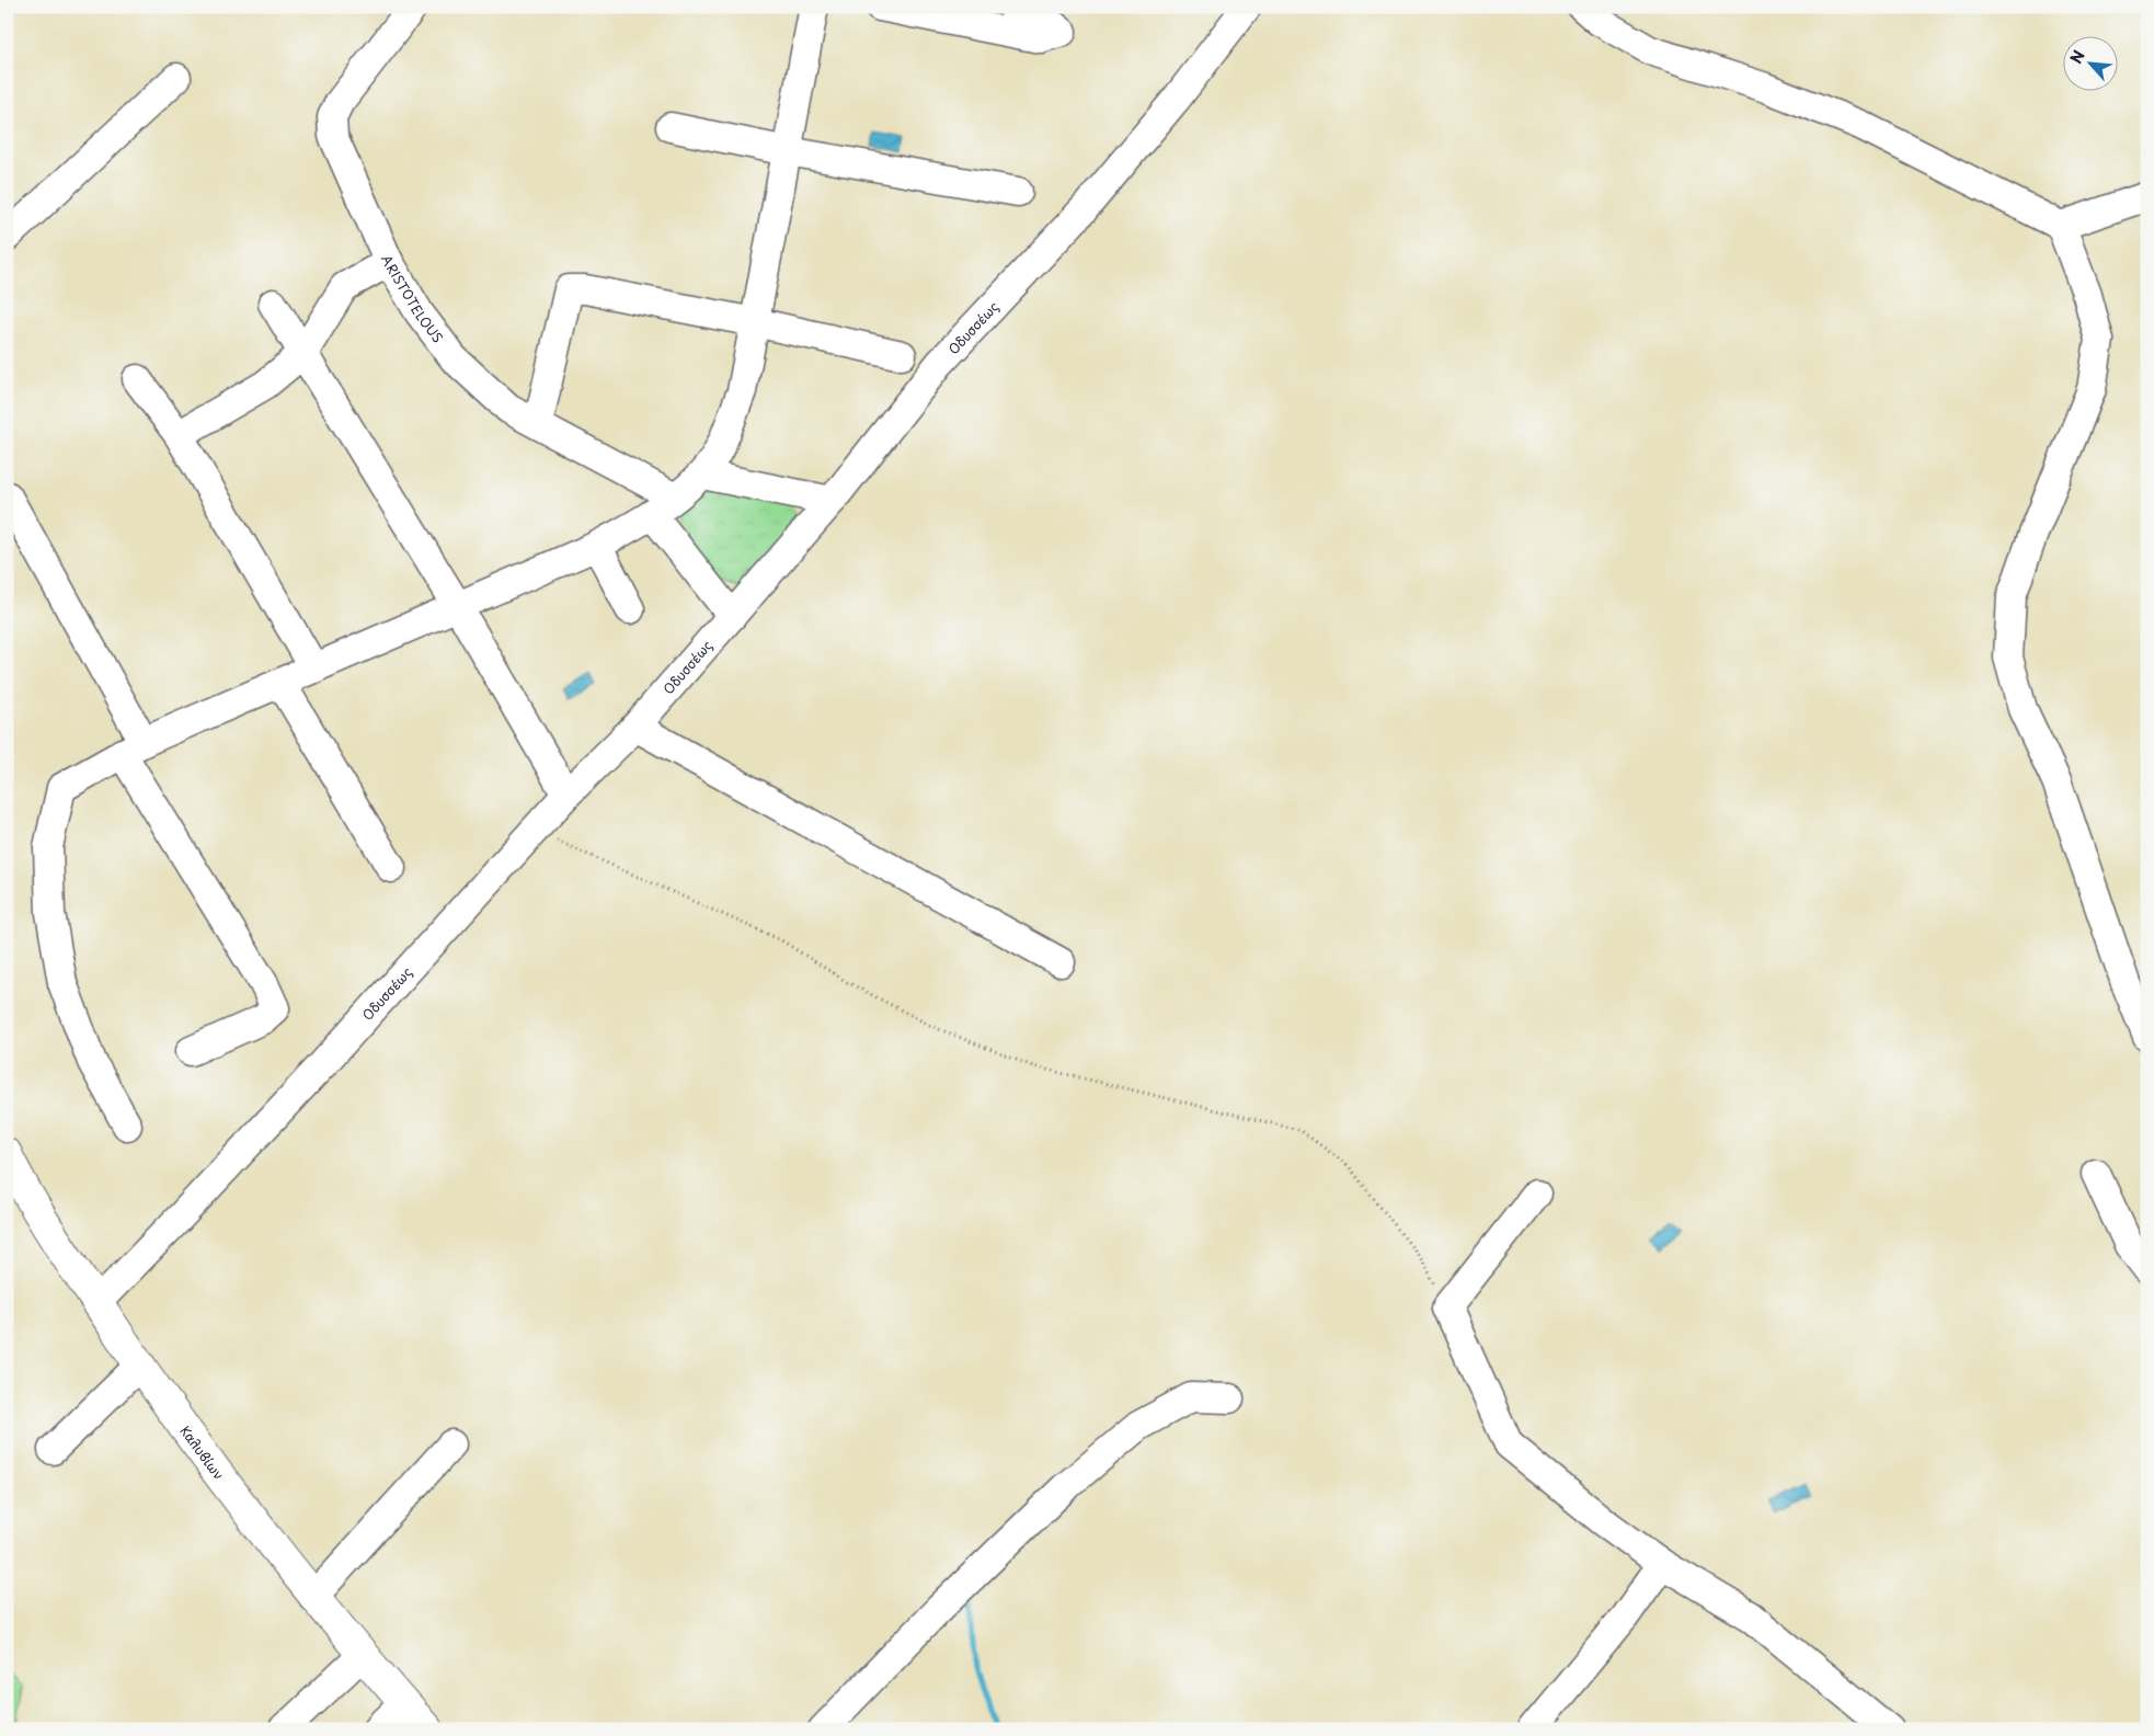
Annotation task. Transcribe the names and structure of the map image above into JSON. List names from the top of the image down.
{
  "streets": {
    "main road": ["Καλυβίων"],
    "street": ["ARISTOTELOUS", "Οδυσσέως"]
  },
  "crossings": [
    ["Οδυσσέως", "Καλυβίων"]
  ],
  "north": "top left"
}
